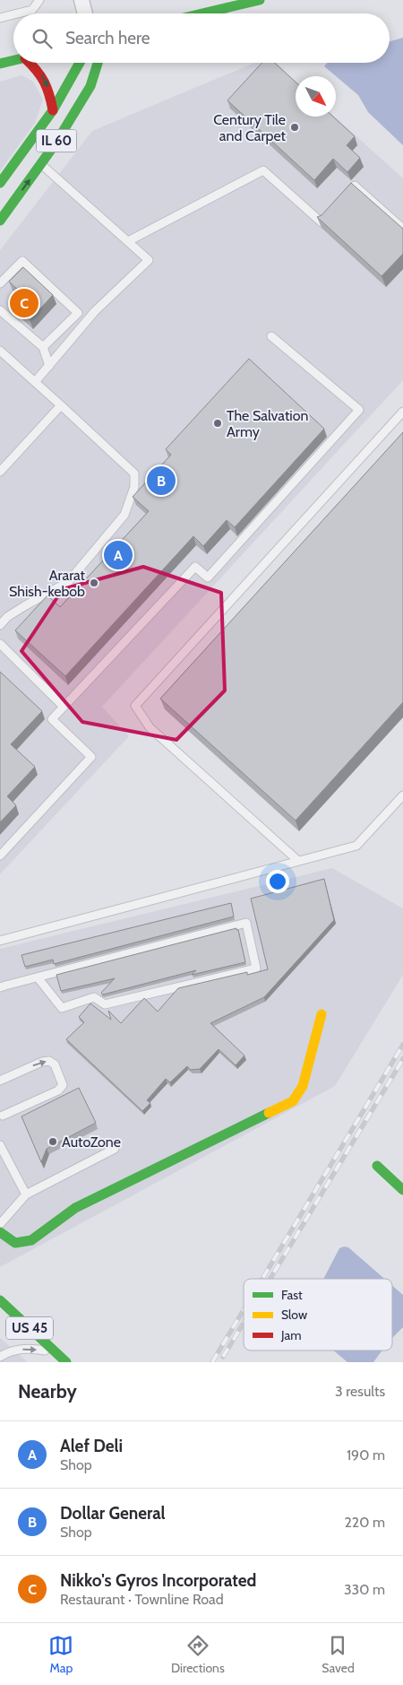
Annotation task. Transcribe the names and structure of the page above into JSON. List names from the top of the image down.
{
  "streets": {
    "main road": ["IL 60", "US 45"]
  },
  "places": [
    "Century Tile and Carpet",
    "The Salvation Army",
    "Ararat Shish-kebob",
    "AutoZone"
  ],
  "legend": ["Fast", "Slow", "Jam"],
  "north": "bottom right",
  "page": {
    "search": "Search here",
    "pins": ["C", "B", "A"],
    "heading": ["Nearby", "3 results"],
    "list": [
      {
        "mark": "A",
        "name": "Alef Deli",
        "note": "Shop",
        "value": "190 m"
      },
      {
        "mark": "B",
        "name": "Dollar General",
        "note": "Shop",
        "value": "220 m"
      },
      {
        "mark": "C",
        "name": "Nikko's Gyros Incorporated",
        "note": "Restaurant · Townline Road",
        "value": "330 m"
      }
    ],
    "nav": ["Map", "Directions", "Saved"]
  }
}
